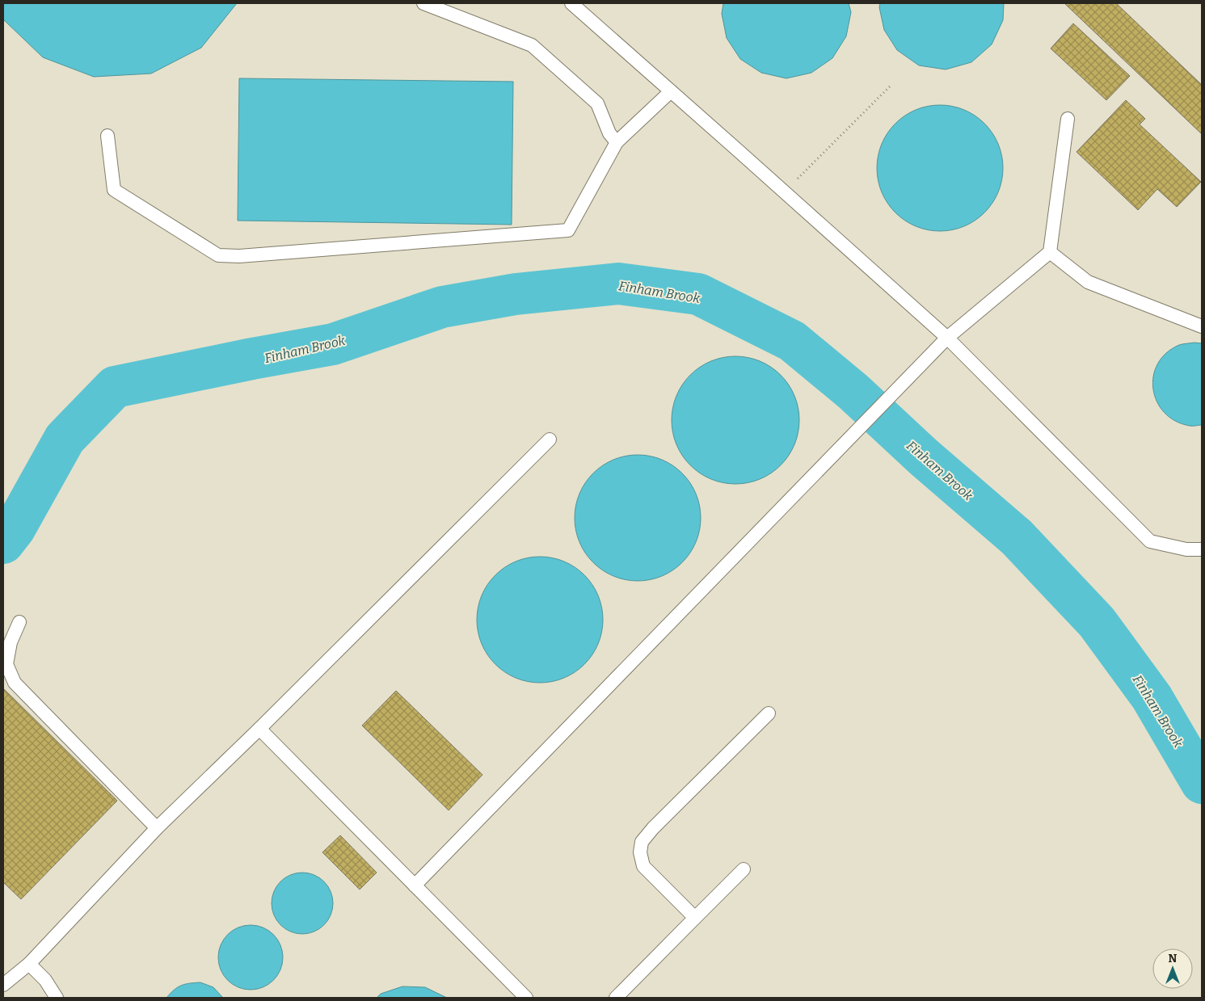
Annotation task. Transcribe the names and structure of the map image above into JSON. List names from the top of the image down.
{
  "water": ["Finham Brook"],
  "north": "top"
}
